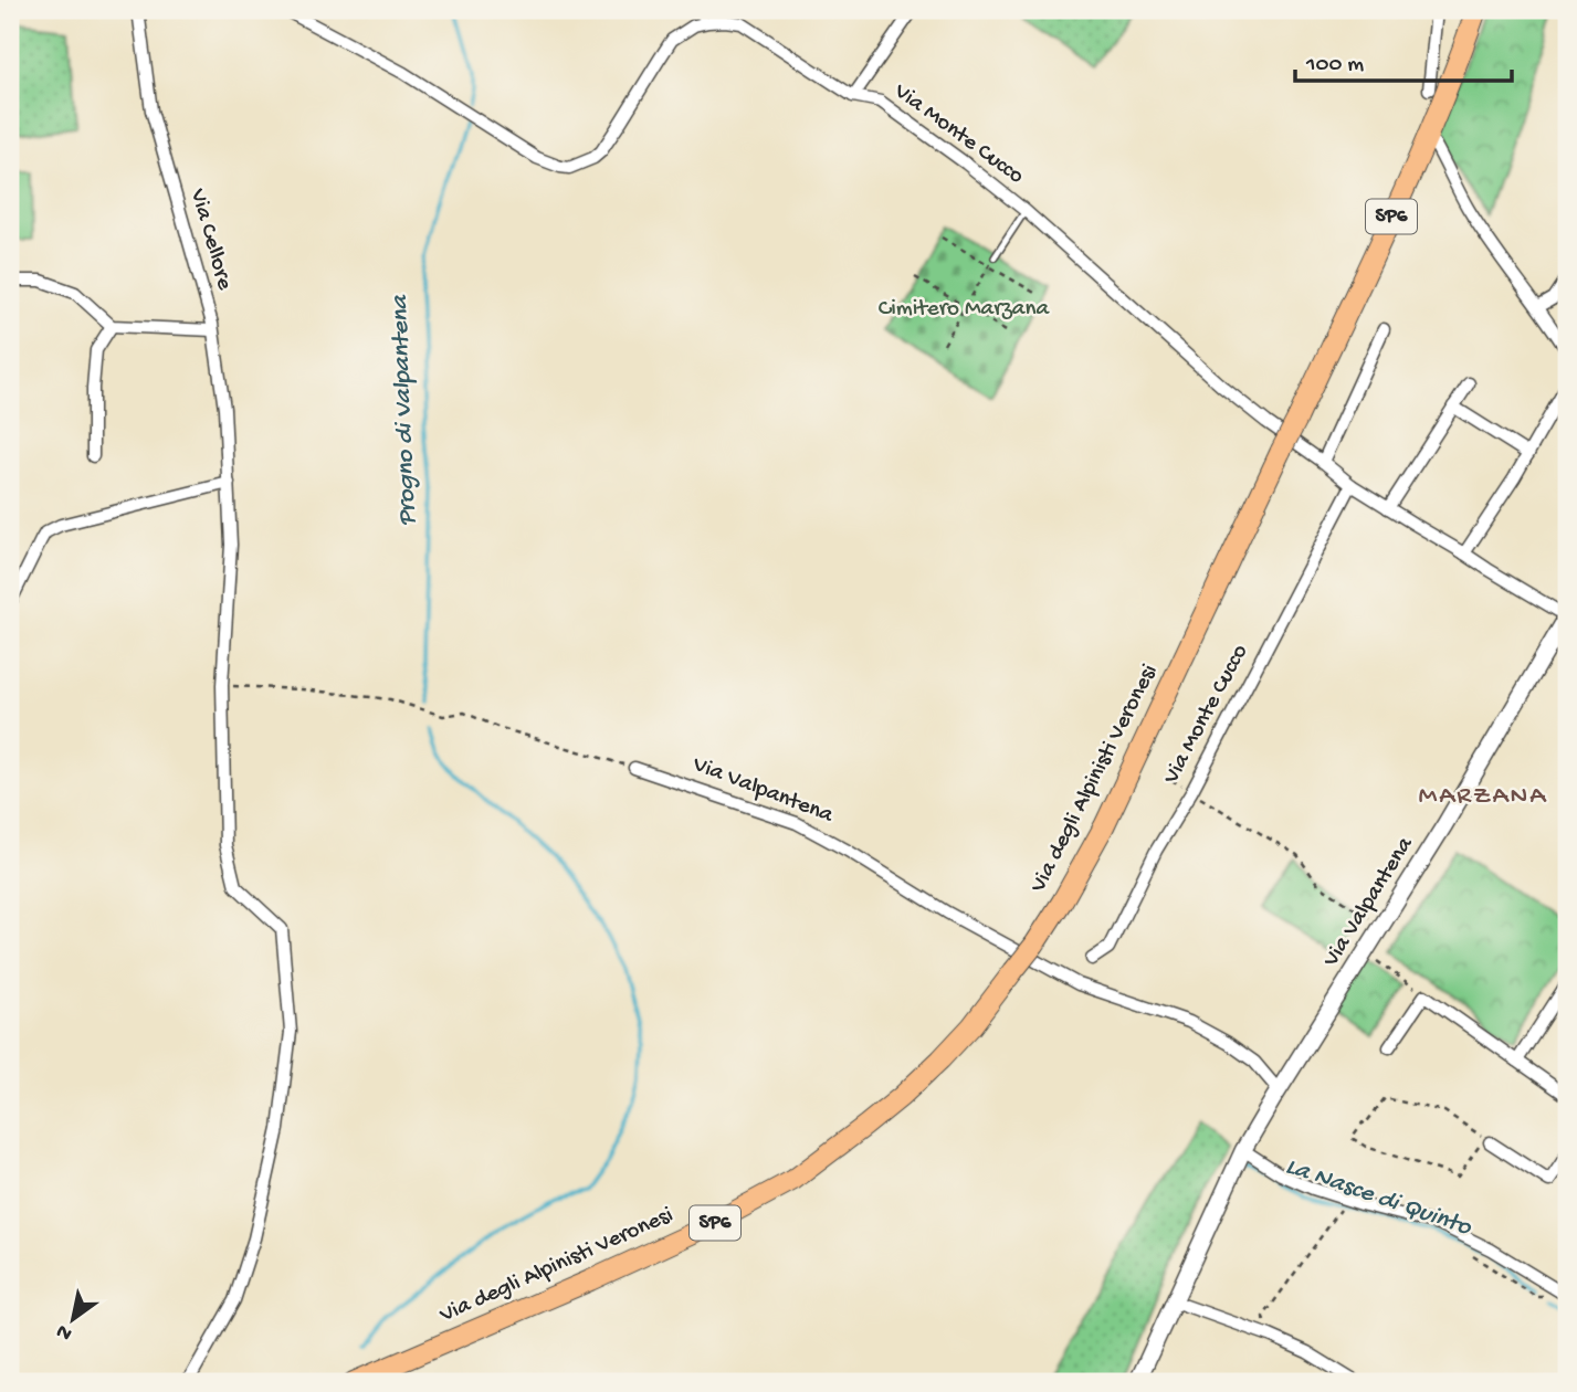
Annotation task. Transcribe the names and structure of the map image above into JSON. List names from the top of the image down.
{
  "streets": {
    "highway": ["SP6", "Via degli Alpinisti Veronesi"],
    "street": ["Via Monte Cucco", "Via Cellore", "Via Valpantena"]
  },
  "crossings": [
    ["Via Monte Cucco", "Via Valpantena"]
  ],
  "districts": ["MARZANA"],
  "water": ["Progno di Valpantena", "La Nasce di Quinto"],
  "parks": ["Cimitero Marzana"],
  "scale_bar": "100 m",
  "north": "bottom left"
}
